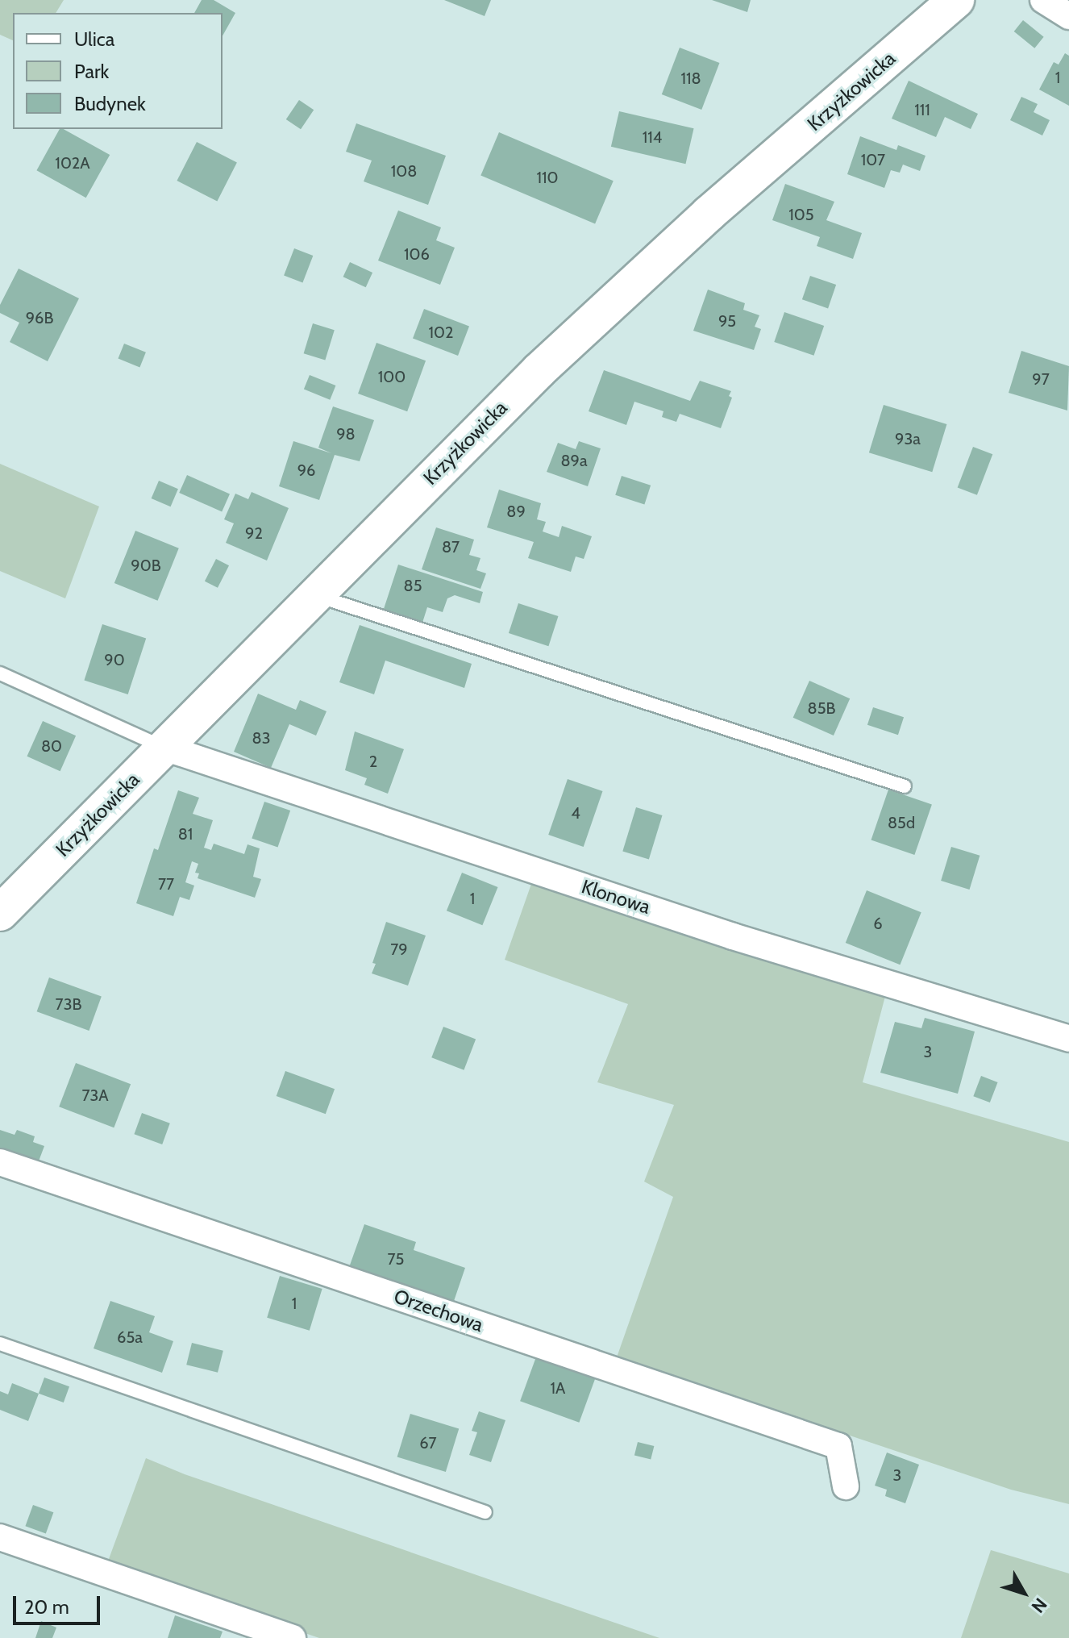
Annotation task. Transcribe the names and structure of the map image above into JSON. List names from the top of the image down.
{
  "streets": {
    "street": ["Krzyżkowicka", "Klonowa", "Orzechowa"]
  },
  "crossings": [
    ["Krzyżkowicka", "Klonowa"]
  ],
  "house_numbers": [
    "1",
    "118",
    "111",
    "114",
    "107",
    "102A",
    "108",
    "110",
    "105",
    "106",
    "96B",
    "95",
    "102",
    "100",
    "97",
    "98",
    "93a",
    "89a",
    "96",
    "89",
    "92",
    "87",
    "90B",
    "85",
    "90",
    "85B",
    "83",
    "80",
    "2",
    "4",
    "85d",
    "81",
    "77",
    "1",
    "6",
    "79",
    "73B",
    "3",
    "73A",
    "75",
    "1",
    "65a",
    "1A",
    "67",
    "3"
  ],
  "legend": ["Ulica", "Park", "Budynek"],
  "scale_bar": "20 m",
  "north": "bottom right"
}
